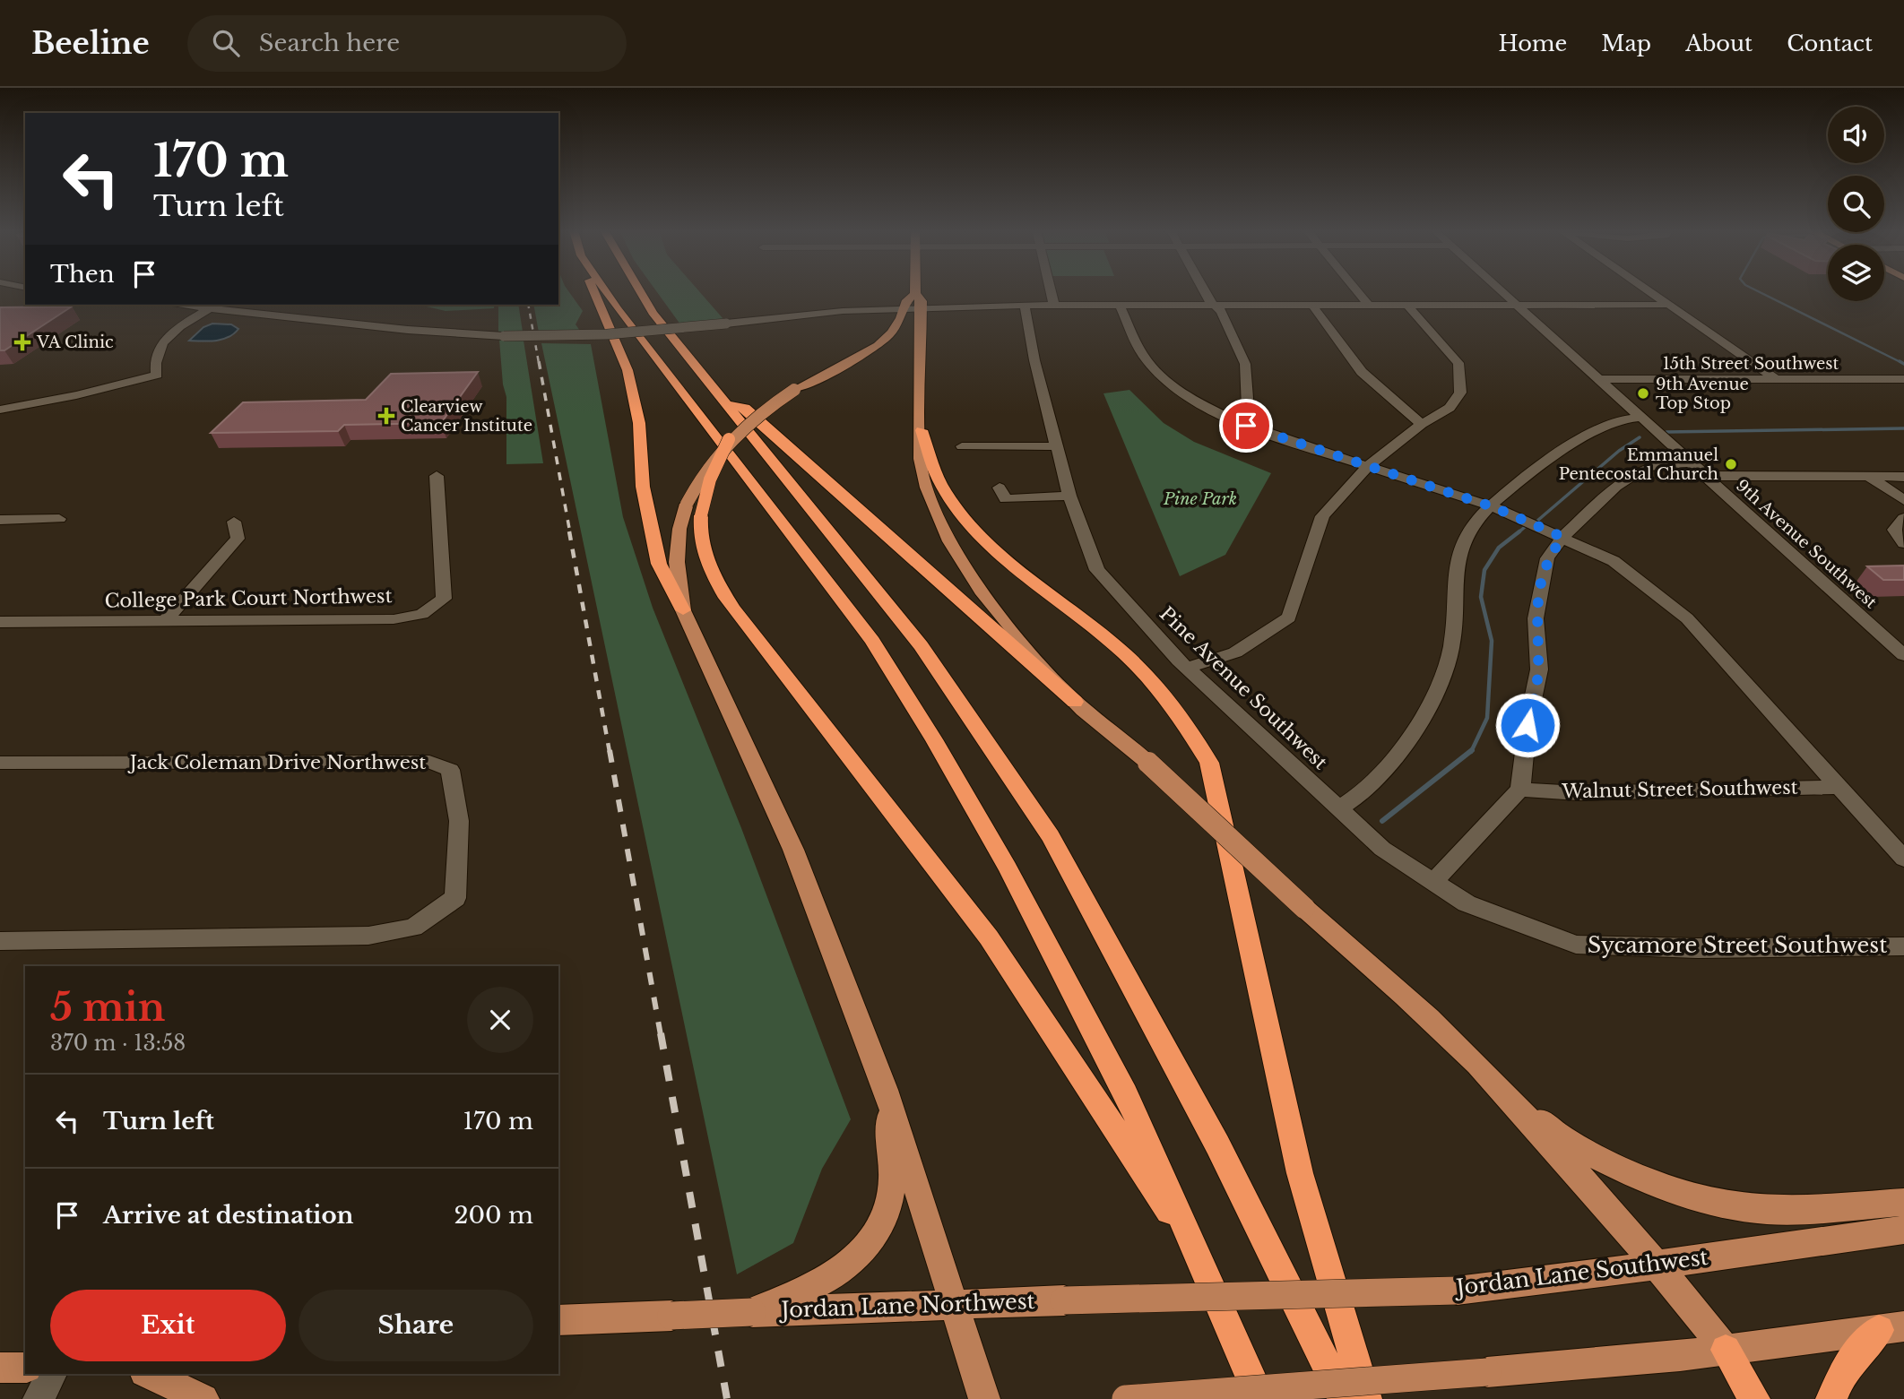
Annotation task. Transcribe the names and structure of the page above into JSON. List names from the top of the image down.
{
  "streets": {
    "main road": ["Jordan Lane Southwest", "Jordan Lane Northwest"],
    "street": [
      "15th Street Southwest",
      "9th Avenue Southwest",
      "College Park Court Northwest",
      "Pine Avenue Southwest",
      "Jack Coleman Drive Northwest",
      "Walnut Street Southwest",
      "Sycamore Street Southwest"
    ]
  },
  "crossings": [
    ["15th Street Southwest", "9th Avenue Southwest"],
    ["Pine Avenue Southwest", "Sycamore Street Southwest"],
    ["Jordan Lane Southwest", "Jordan Lane Northwest"]
  ],
  "parks": ["Pine Park"],
  "places": {
    "health": ["VA Clinic", "Clearview Cancer Institute"],
    "other": ["9th Avenue Top Stop", "Emmanuel Pentecostal Church"]
  },
  "page": {
    "header": "Beeline",
    "search": "Search here",
    "nav": [
      "Home",
      "Map",
      "About",
      "Contact"
    ],
    "turn": ["170 m", "Turn left"],
    "then": "Then",
    "heading": ["5 min", "370 m · 13:58"],
    "list": [
      {
        "name": "Turn left",
        "value": "170 m"
      },
      {
        "name": "Arrive at destination",
        "value": "200 m"
      }
    ],
    "buttons": ["Exit", "Share"]
  }
}
